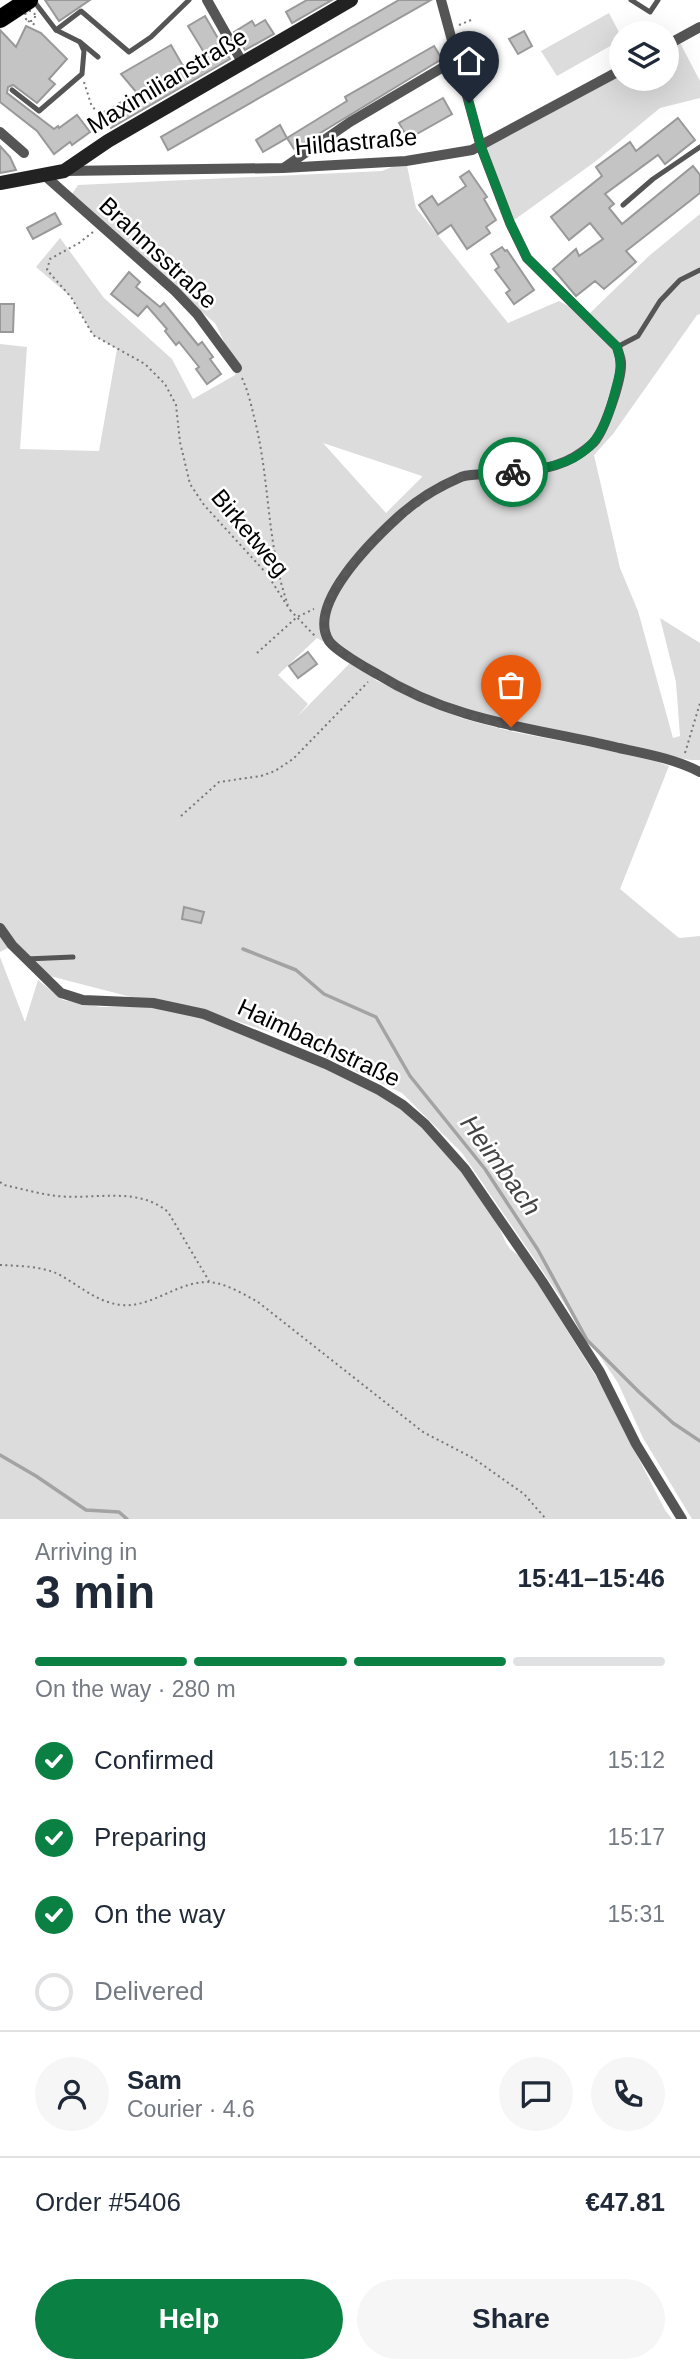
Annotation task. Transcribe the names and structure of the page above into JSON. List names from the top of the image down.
{
  "streets": {
    "main road": ["Maximilianstraße"],
    "street": ["Hildastraße", "Brahmsstraße", "Haimbachstraße"],
    "path": ["Birketweg"]
  },
  "crossings": [
    ["Maximilianstraße", "Hildastraße"],
    ["Maximilianstraße", "Brahmsstraße"],
    ["Brahmsstraße", "Birketweg"]
  ],
  "water": ["Heimbach"],
  "page": {
    "heading": ["3 min", "Arriving in", "15:41–15:46"],
    "panel": [
      "Sam",
      "Courier · 4.6",
      "Order #5406",
      "€47.81"
    ],
    "bar": "On the way · 280 m",
    "list": [
      ["Confirmed", "15:12"],
      ["Preparing", "15:17"],
      ["On the way", "15:31"],
      "Delivered"
    ],
    "buttons": ["Help", "Share"]
  }
}
